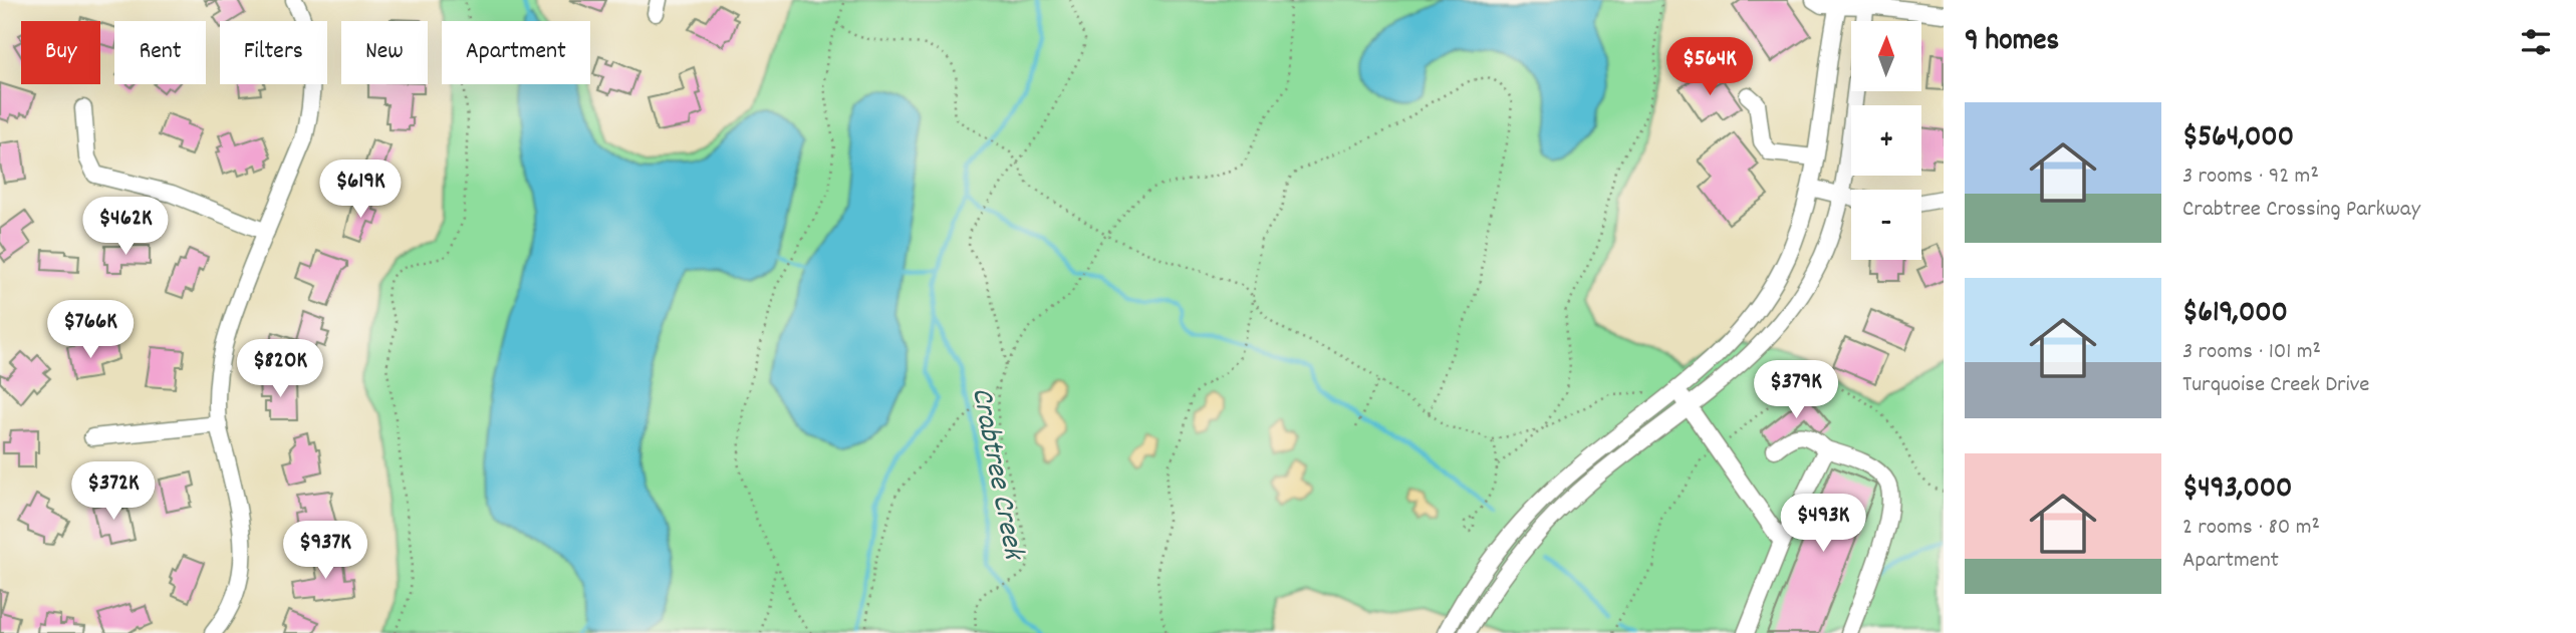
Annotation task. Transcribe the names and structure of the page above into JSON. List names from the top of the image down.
{
  "water": ["Crabtree Creek"],
  "north": "top",
  "page": {
    "heading": "9 homes",
    "map_buttons": ["+", "−"],
    "chip": [
      "Buy",
      "Rent",
      "Filters",
      "New",
      "Apartment"
    ],
    "price": [
      "$564K",
      "$619K",
      "$462K",
      "$766K",
      "$820K",
      "$379K",
      "$372K",
      "$493K",
      "$937K"
    ],
    "list": [
      {
        "name": "$564,000",
        "note": "3 rooms · 92 m² · Crabtree Crossing Parkway"
      },
      {
        "name": "$619,000",
        "note": "3 rooms · 101 m² · Turquoise Creek Drive"
      },
      {
        "name": "$493,000",
        "note": "2 rooms · 80 m² · Apartment"
      }
    ]
  }
}
